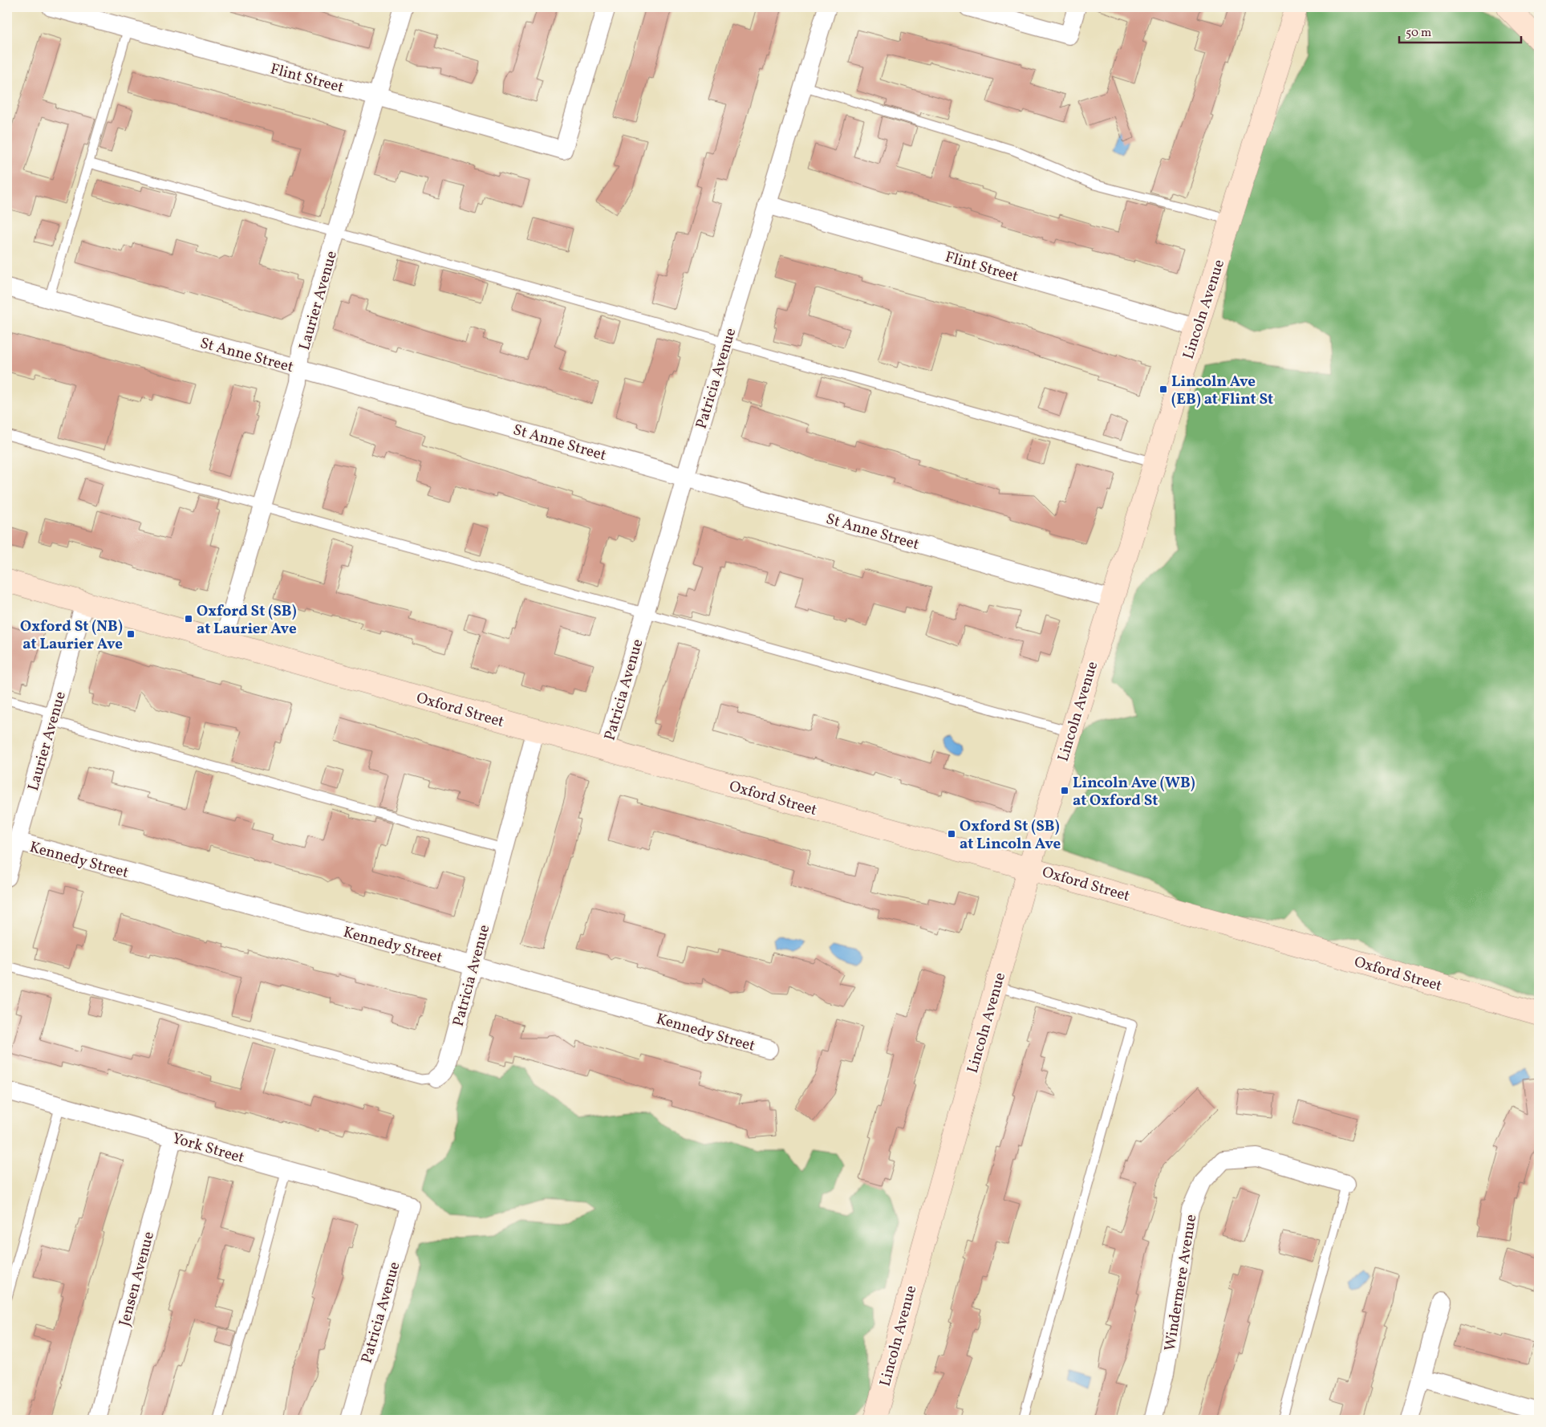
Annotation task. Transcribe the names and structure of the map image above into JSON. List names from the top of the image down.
{
  "streets": {
    "main road": ["Lincoln Avenue", "Oxford Street"],
    "street": [
      "Flint Street",
      "Laurier Avenue",
      "St Anne Street",
      "Patricia Avenue",
      "Kennedy Street",
      "York Street",
      "Jensen Avenue",
      "Windermere Avenue"
    ]
  },
  "crossings": [
    ["Flint Street", "Laurier Avenue"],
    ["Flint Street", "Lincoln Avenue"],
    ["Flint Street", "Patricia Avenue"],
    ["Laurier Avenue", "St Anne Street"],
    ["Laurier Avenue", "Oxford Street"],
    ["Laurier Avenue", "Kennedy Street"],
    ["Lincoln Avenue", "St Anne Street"],
    ["Lincoln Avenue", "Oxford Street"],
    ["St Anne Street", "Patricia Avenue"],
    ["Patricia Avenue", "Oxford Street"],
    ["Patricia Avenue", "Kennedy Street"],
    ["Patricia Avenue", "York Street"],
    ["York Street", "Jensen Avenue"]
  ],
  "places": {
    "transit": [
      "Lincoln Ave (EB) at Flint St",
      "Oxford St (SB) at Laurier Ave",
      "Oxford St (NB) at Laurier Ave",
      "Lincoln Ave (WB) at Oxford St",
      "Oxford St (SB) at Lincoln Ave"
    ]
  },
  "scale_bar": "50 m"
}
